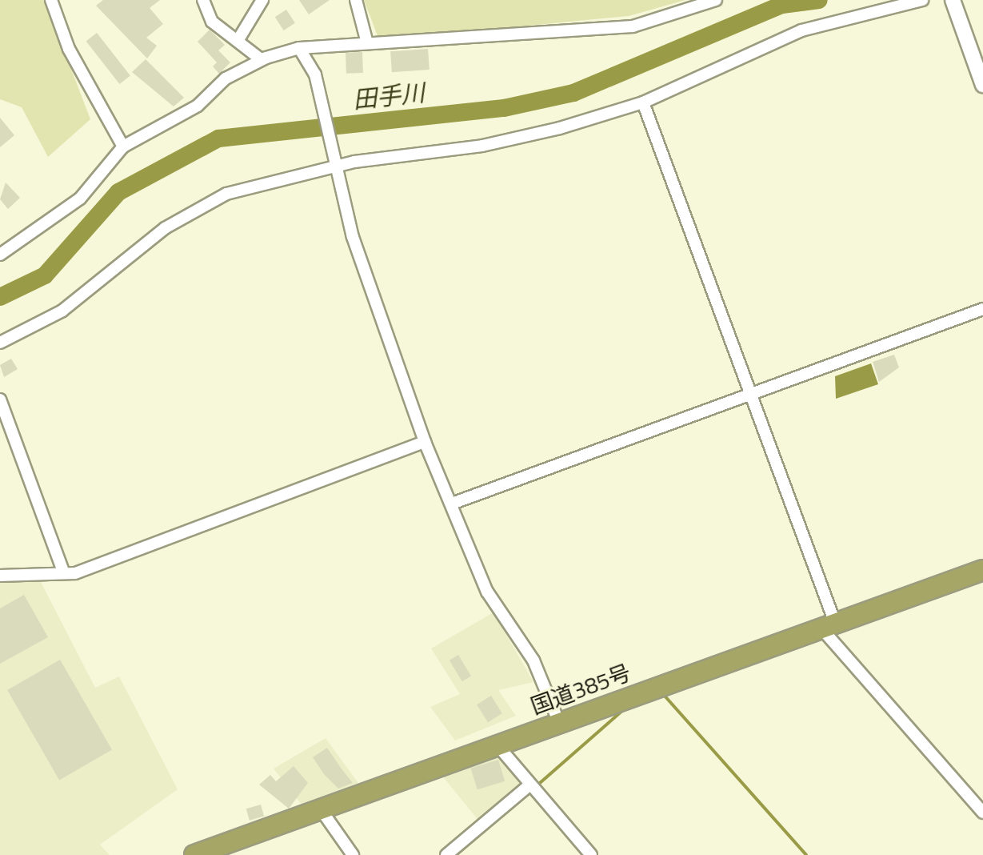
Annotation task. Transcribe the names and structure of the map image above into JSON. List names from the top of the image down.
{
  "streets": {
    "highway": ["国道385号"]
  },
  "water": ["田手川"]
}
